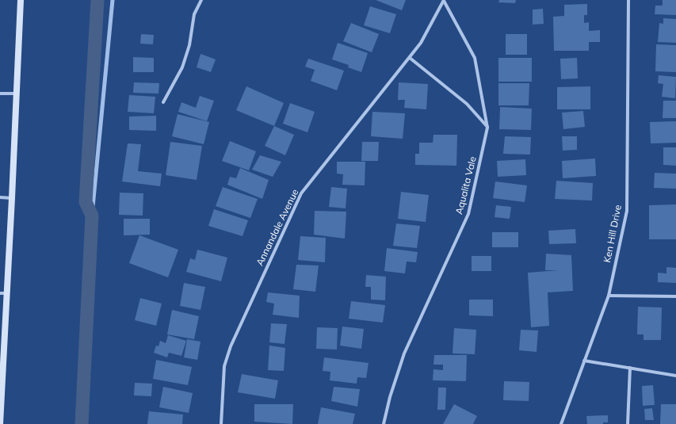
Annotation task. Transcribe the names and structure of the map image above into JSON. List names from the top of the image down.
{
  "streets": {
    "street": ["Aqualita Vale", "Annandale Avenue", "Ken Hill Drive"]
  },
  "crossings": [
    ["Aqualita Vale", "Annandale Avenue"]
  ]
}
